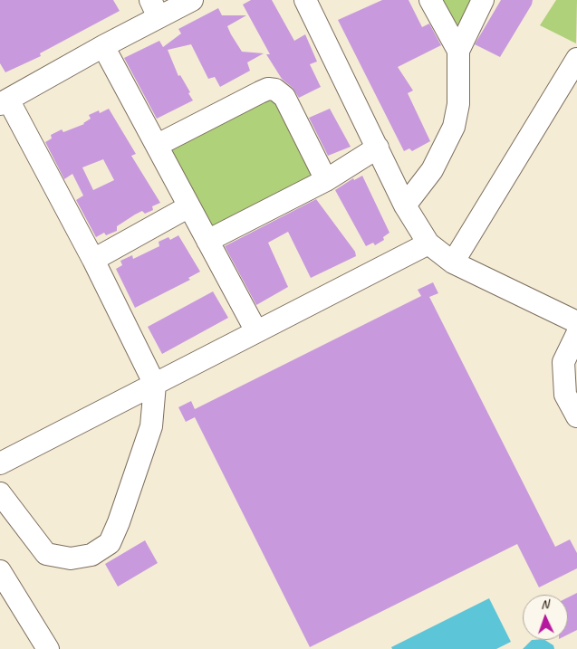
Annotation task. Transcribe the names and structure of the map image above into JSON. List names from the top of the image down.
{
  "north": "top"
}
